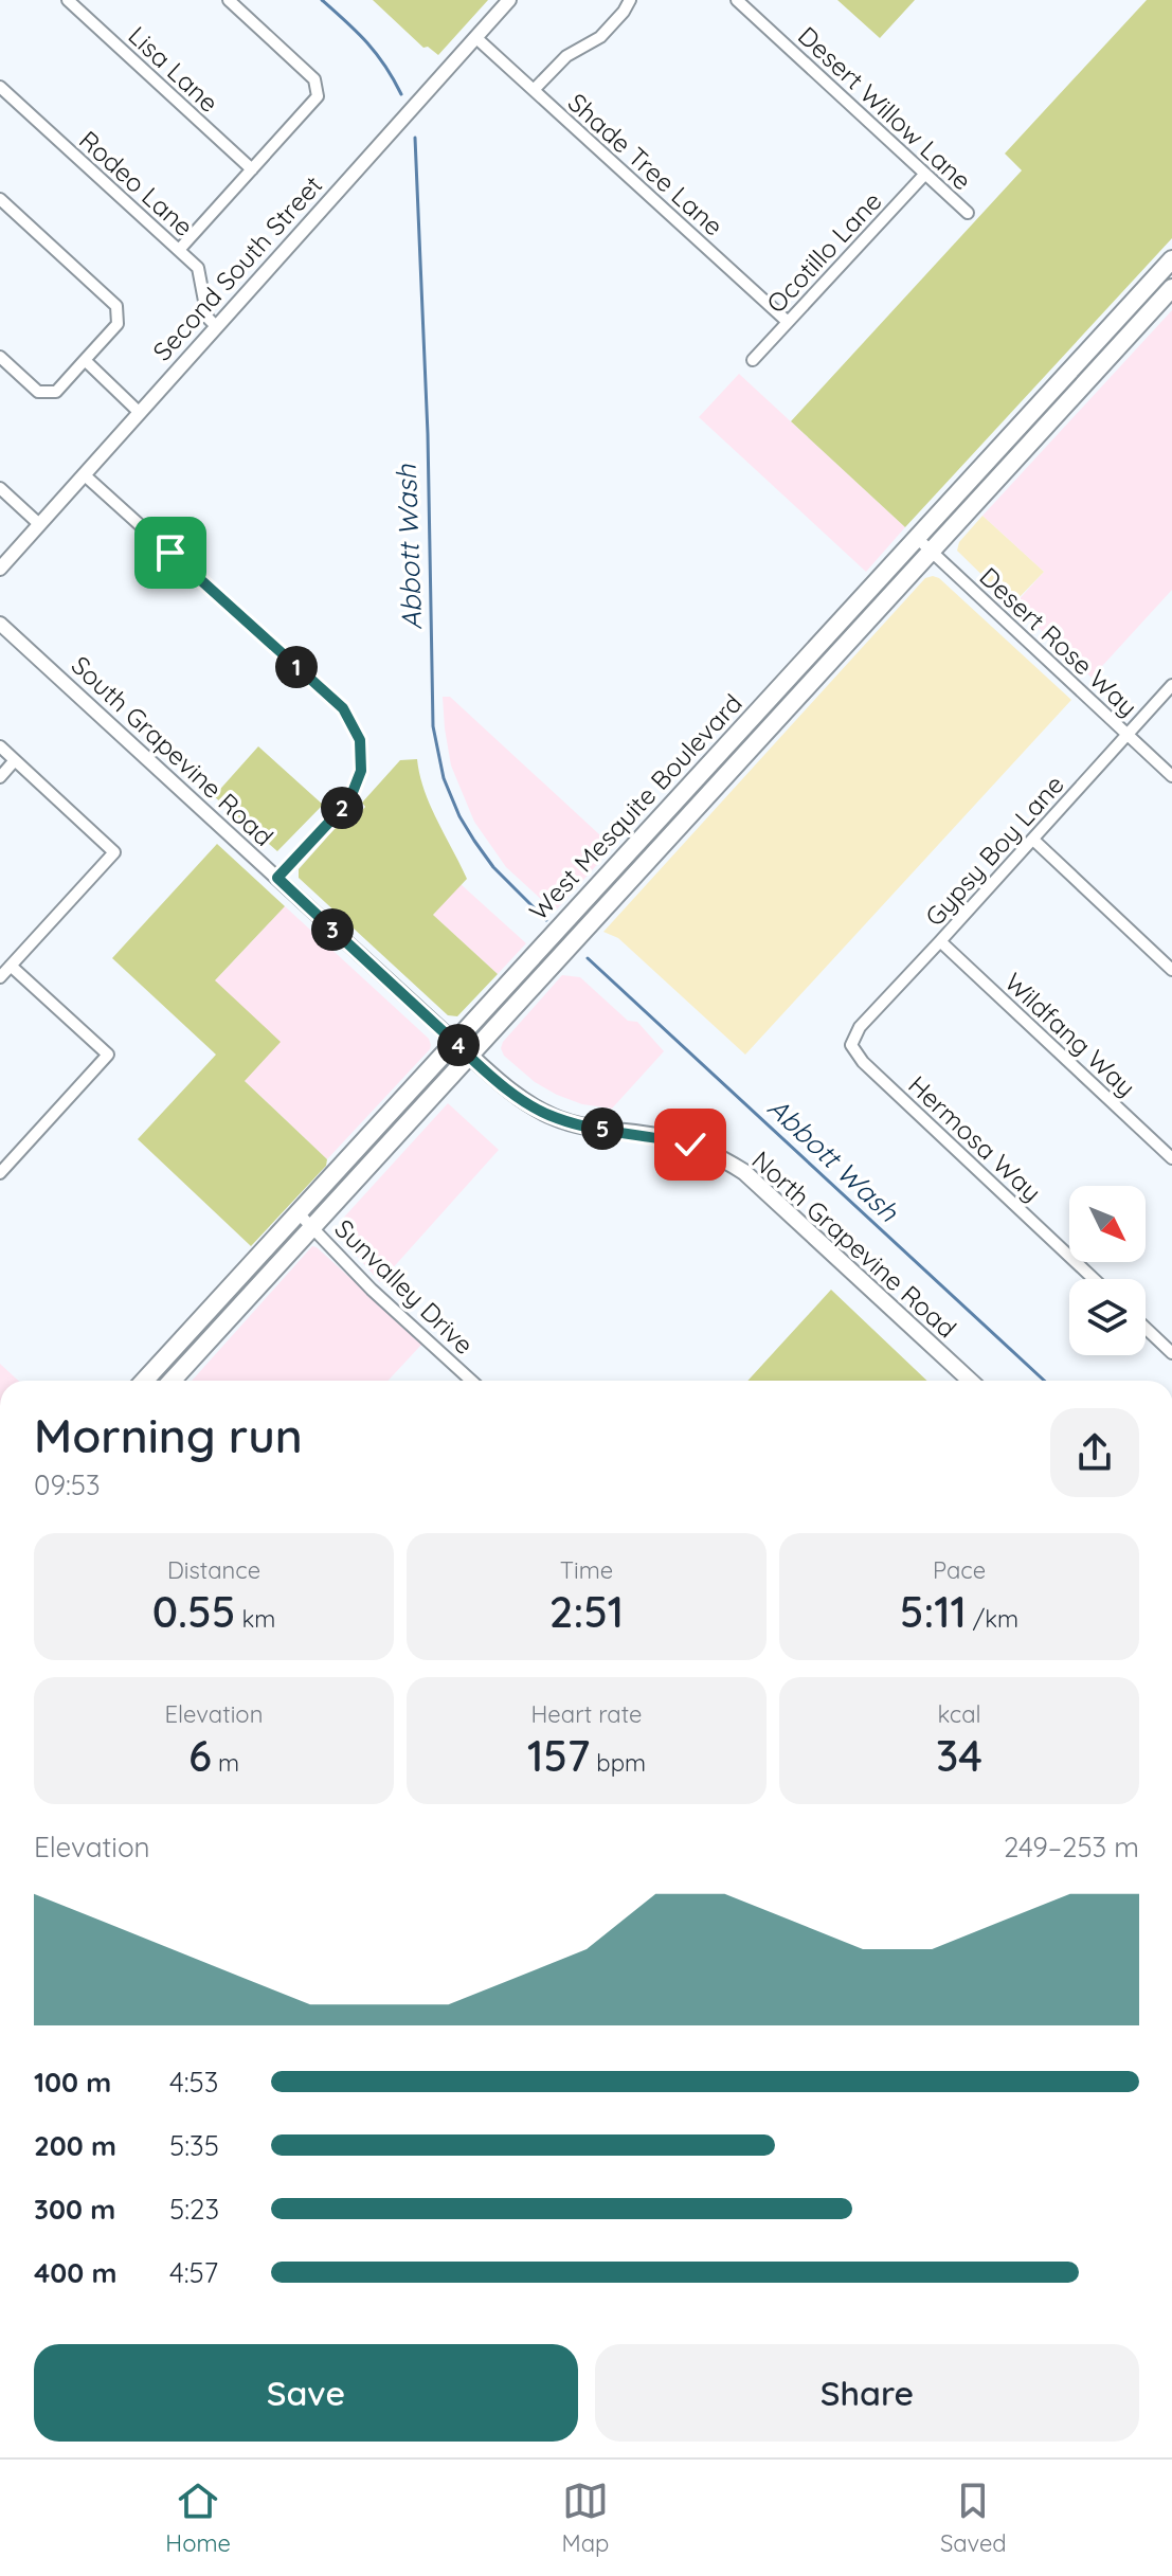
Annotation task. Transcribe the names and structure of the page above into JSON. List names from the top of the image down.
{
  "streets": {
    "main road": ["West Mesquite Boulevard", "North Grapevine Road"],
    "street": [
      "Lisa Lane",
      "Desert Willow Lane",
      "Shade Tree Lane",
      "Rodeo Lane",
      "Ocotillo Lane",
      "Second South Street",
      "Desert Rose Way",
      "South Grapevine Road",
      "Gypsy Boy Lane",
      "Wildfang Way",
      "Hermosa Way",
      "Sunvalley Drive"
    ]
  },
  "crossings": [
    ["Desert Willow Lane", "Ocotillo Lane"],
    ["Shade Tree Lane", "Ocotillo Lane"],
    ["Shade Tree Lane", "Second South Street"],
    ["Rodeo Lane", "Second South Street"],
    ["Desert Rose Way", "West Mesquite Boulevard"],
    ["Desert Rose Way", "Gypsy Boy Lane"],
    ["South Grapevine Road", "West Mesquite Boulevard"],
    ["South Grapevine Road", "North Grapevine Road"],
    ["West Mesquite Boulevard", "North Grapevine Road"],
    ["West Mesquite Boulevard", "Sunvalley Drive"],
    ["Gypsy Boy Lane", "Wildfang Way"],
    ["Gypsy Boy Lane", "Hermosa Way"]
  ],
  "water": ["Abbott Wash"],
  "north": "bottom right",
  "page": {
    "pins": [
      "1",
      "2",
      "3",
      "4",
      "5"
    ],
    "heading": ["Morning run", "09:53"],
    "stats": [
      ["Distance", "0.55 km"],
      ["Time", "2:51"],
      ["Pace", "5:11 /km"],
      ["Elevation", "6 m"],
      ["Heart rate", "157 bpm"],
      ["kcal", "34"]
    ],
    "chart": ["Elevation", "249–253 m"],
    "list": [
      {
        "name": "100 m",
        "note": "4:53"
      },
      {
        "name": "200 m",
        "note": "5:35"
      },
      {
        "name": "300 m",
        "note": "5:23"
      },
      {
        "name": "400 m",
        "note": "4:57"
      }
    ],
    "buttons": ["Save", "Share"],
    "tabs": ["Home", "Map", "Saved"]
  }
}
